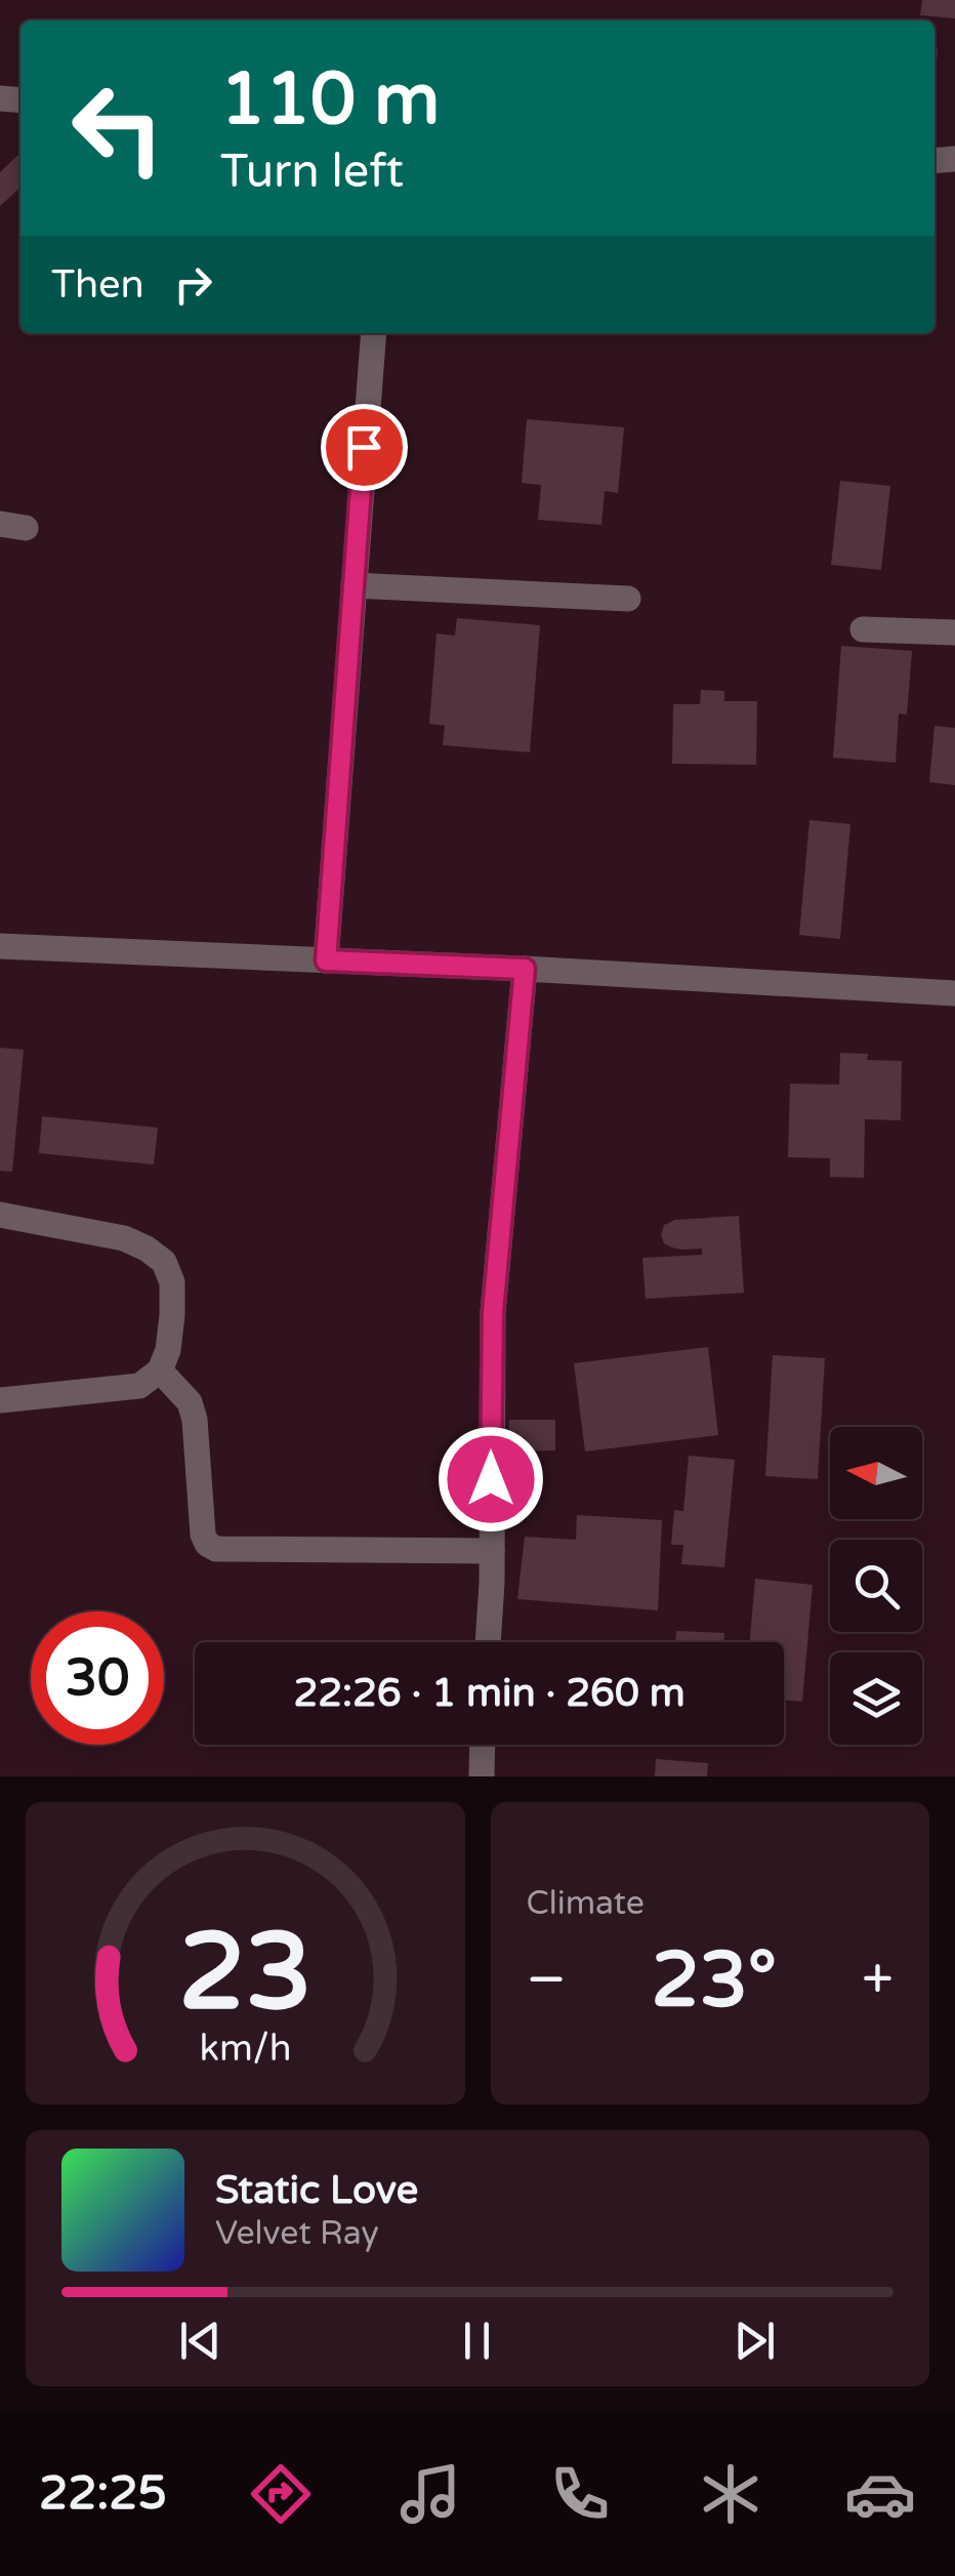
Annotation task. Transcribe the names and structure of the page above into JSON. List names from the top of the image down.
{
  "north": "left",
  "page": {
    "turn": ["110 m", "Turn left"],
    "then": "Then",
    "limit": "30",
    "trip": "22:26 · 1 min · 260 m",
    "tile": "Climate",
    "heat": ["−", "23°", "+"],
    "song": ["Static Love", "Velvet Ray"],
    "tabs": "22:25",
    "gauge": ["23", "km/h"]
  }
}
